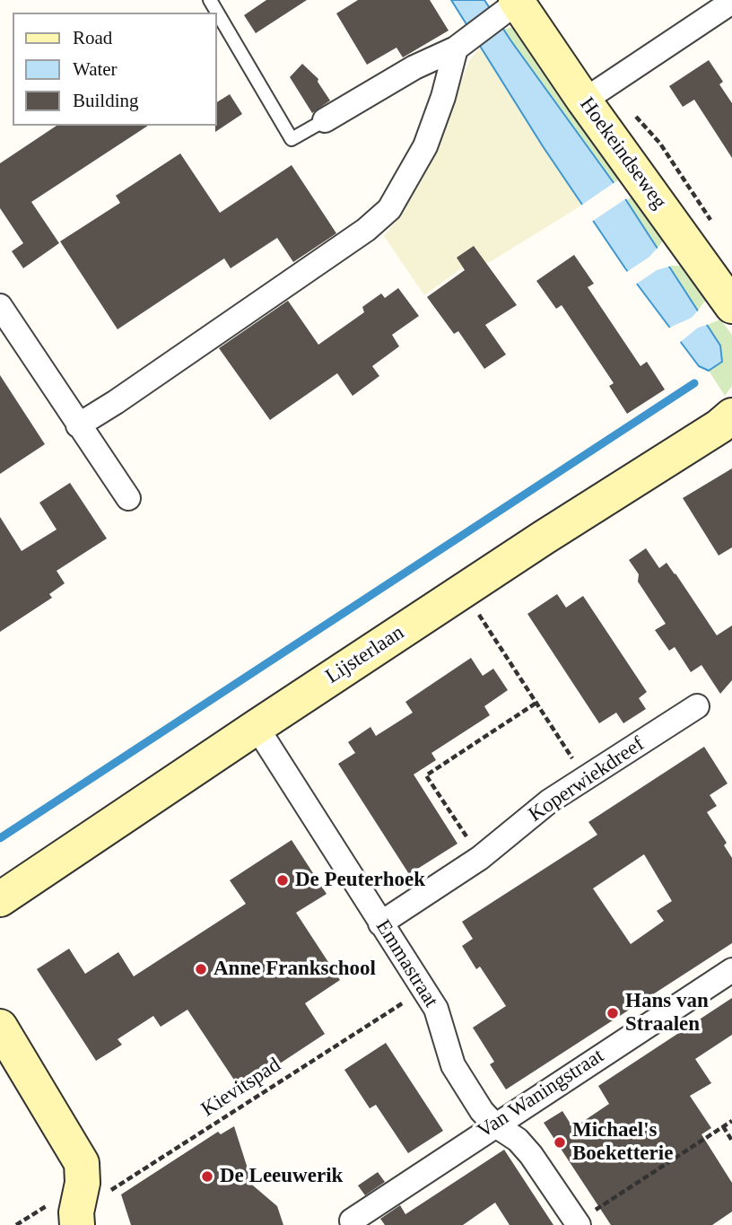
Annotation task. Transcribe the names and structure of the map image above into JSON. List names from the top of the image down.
{
  "streets": {
    "street": [
      "Hoekeindseweg",
      "Lijsterlaan",
      "Koperwiekdreef",
      "Emmastraat",
      "Van Waningstraat"
    ],
    "path": ["Kievitspad"]
  },
  "crossings": [
    ["Lijsterlaan", "Emmastraat"],
    ["Koperwiekdreef", "Emmastraat"],
    ["Emmastraat", "Kievitspad"],
    ["Emmastraat", "Van Waningstraat"]
  ],
  "places": [
    "De Peuterhoek",
    "Anne Frankschool",
    "Hans van Straalen",
    "Michael's Boeketterie",
    "De Leeuwerik"
  ],
  "legend": ["Road", "Water", "Building"]
}
